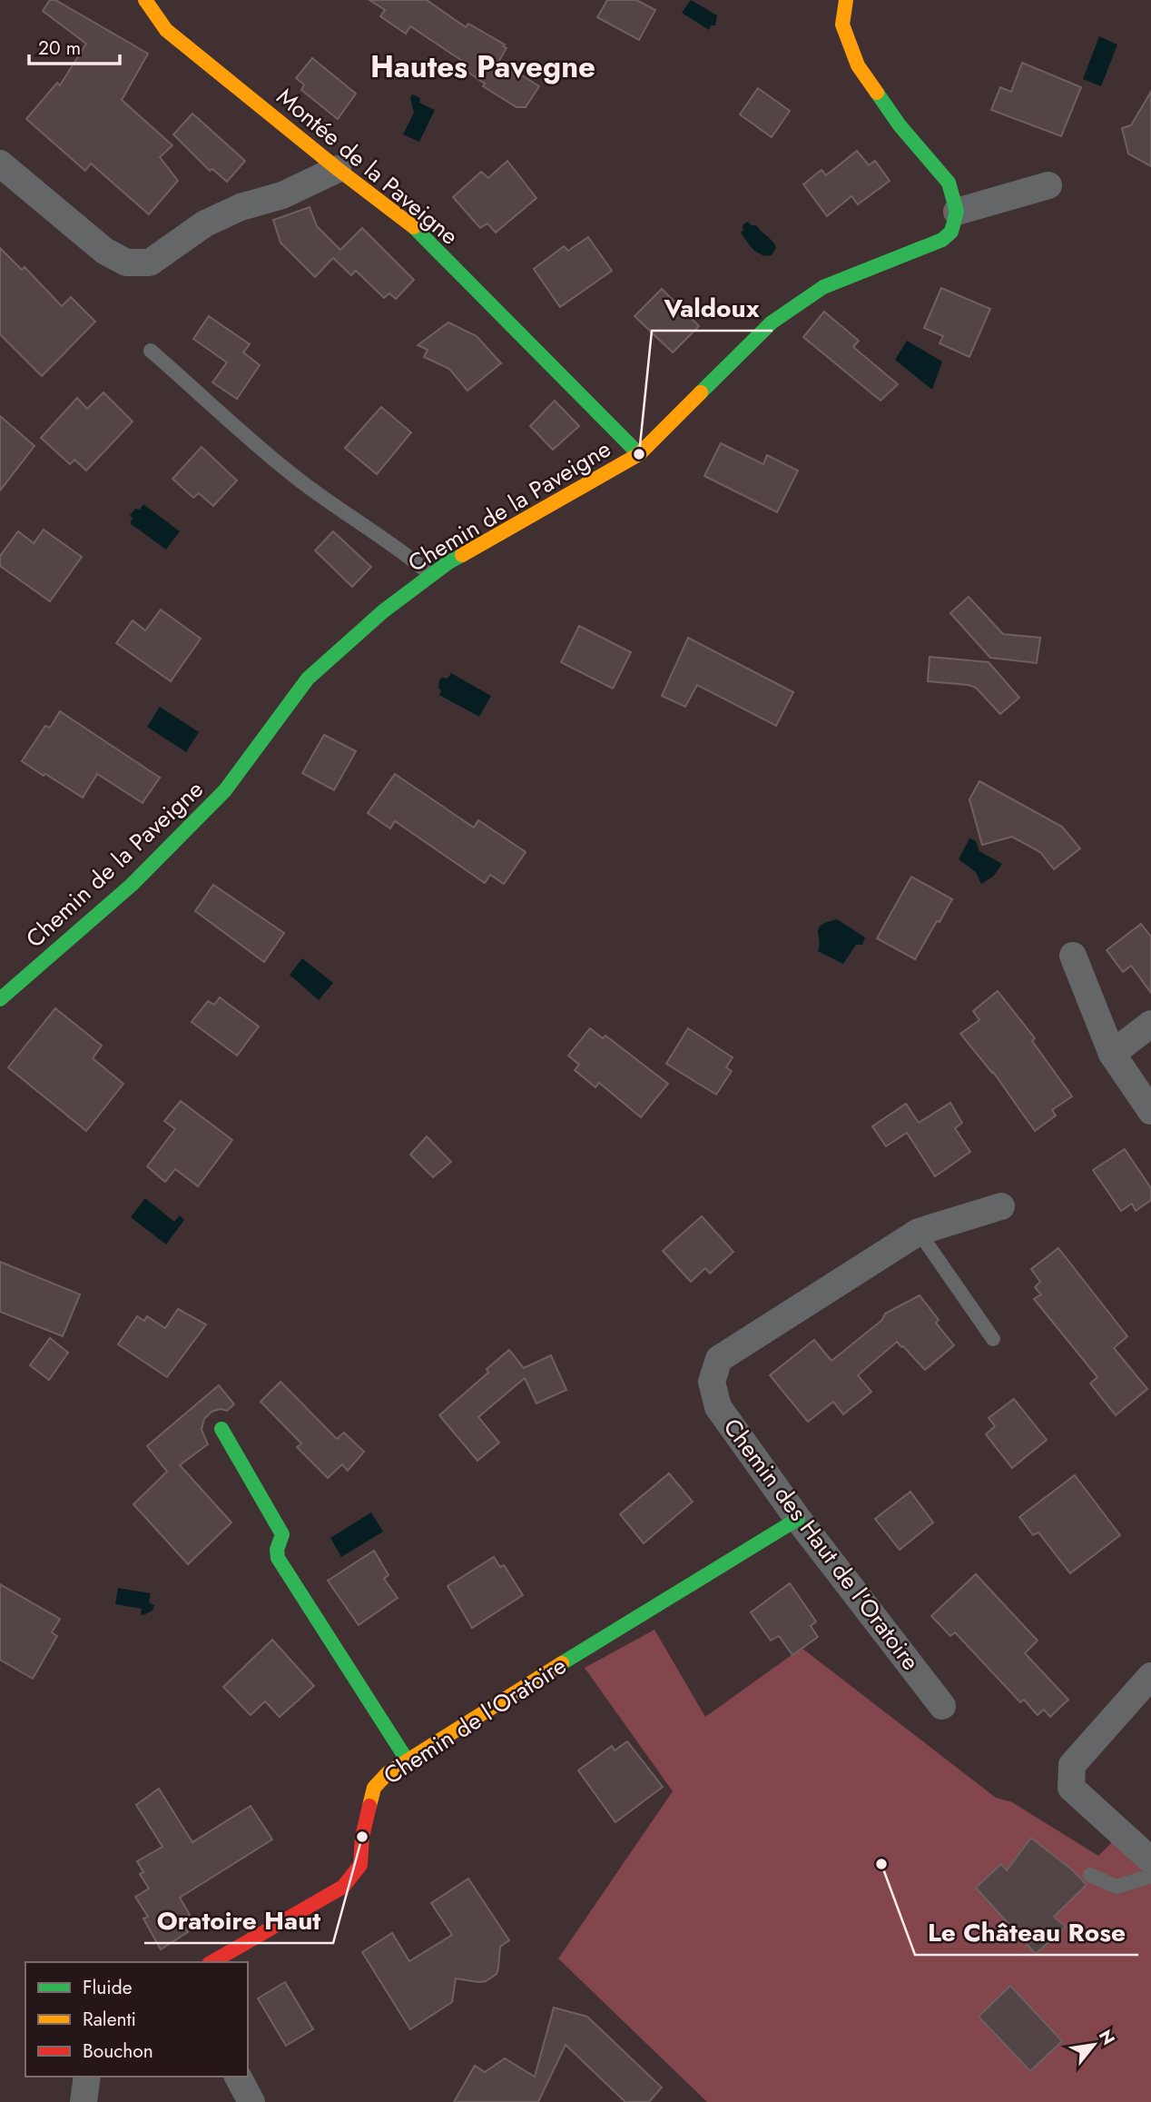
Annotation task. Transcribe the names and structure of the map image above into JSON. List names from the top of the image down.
{
  "streets": {
    "street": [
      "Montée de la Paveigne",
      "Chemin de la Paveigne",
      "Chemin des Haut de l'Oratoire",
      "Chemin de l'Oratoire"
    ]
  },
  "crossings": [
    ["Montée de la Paveigne", "Chemin de la Paveigne"],
    ["Chemin des Haut de l'Oratoire", "Chemin de l'Oratoire"]
  ],
  "districts": ["Hautes Pavegne"],
  "places": ["Valdoux", "Oratoire Haut", "Le Château Rose"],
  "legend": ["Fluide", "Ralenti", "Bouchon"],
  "scale_bar": "20 m",
  "north": "top right"
}
